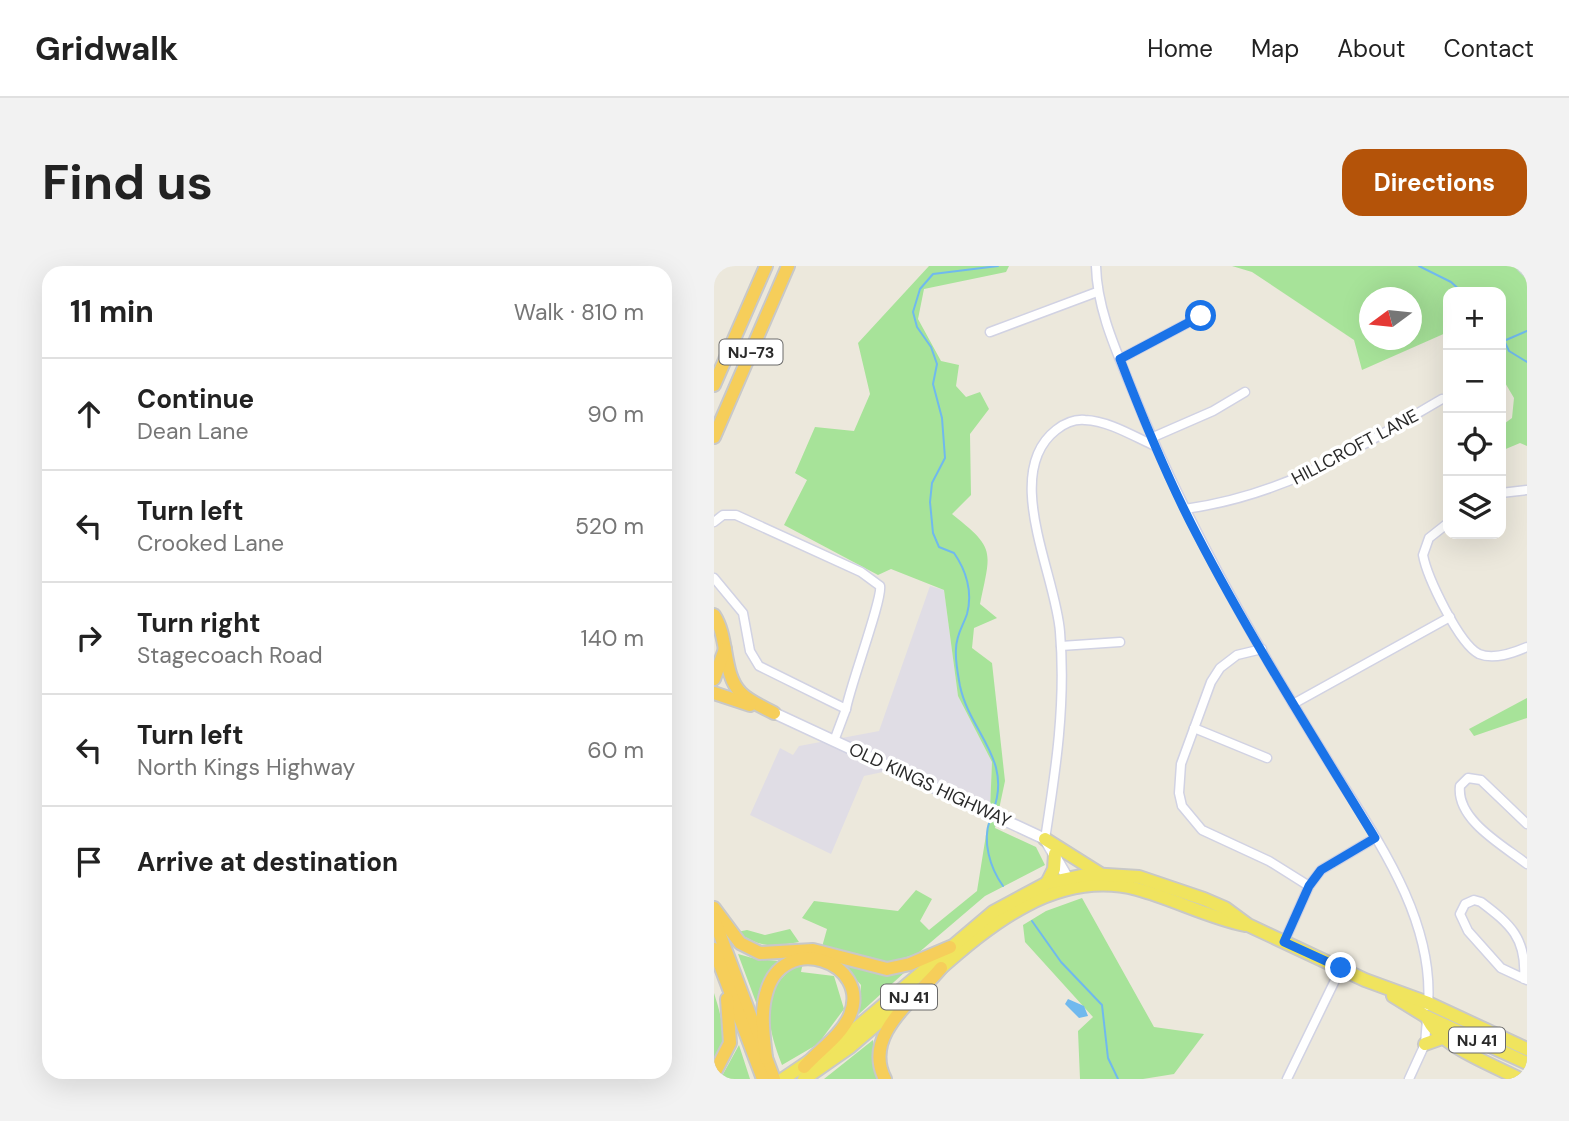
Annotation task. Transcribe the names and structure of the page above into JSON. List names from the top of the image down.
{
  "streets": {
    "highway": ["NJ-73"],
    "main road": ["NJ 41"],
    "street": ["HILLCROFT LANE", "OLD KINGS HIGHWAY"]
  },
  "north": "left",
  "page": {
    "header": "Gridwalk",
    "nav": [
      "Home",
      "Map",
      "About",
      "Contact"
    ],
    "buttons": "Directions",
    "title": "Find us",
    "heading": ["11 min", "Walk · 810 m"],
    "map_buttons": ["+", "−"],
    "list": [
      ["Continue", "Dean Lane", "90 m"],
      ["Turn left", "Crooked Lane", "520 m"],
      ["Turn right", "Stagecoach Road", "140 m"],
      ["Turn left", "North Kings Highway", "60 m"],
      "Arrive at destination"
    ]
  }
}
